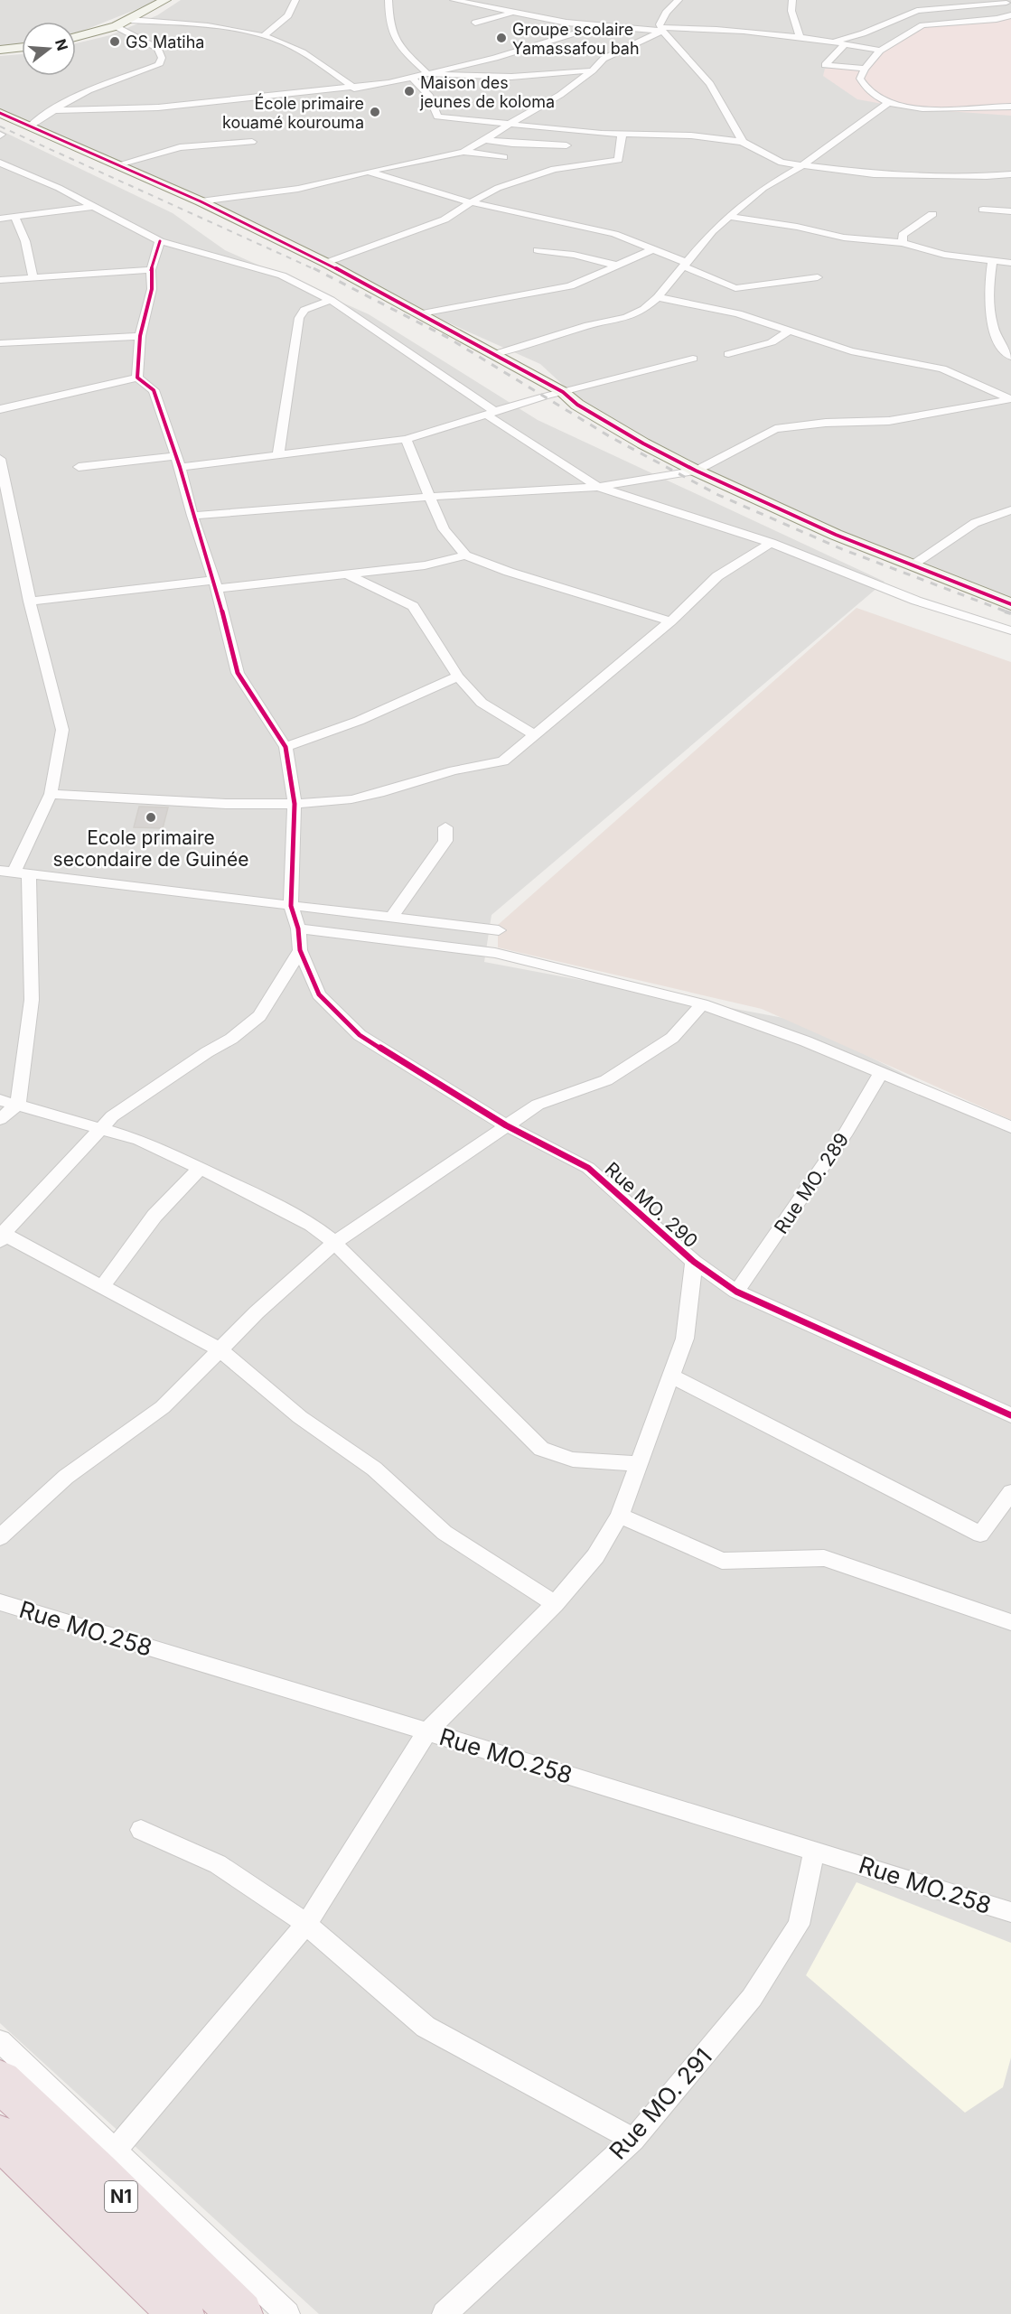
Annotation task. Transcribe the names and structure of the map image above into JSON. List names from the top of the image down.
{
  "streets": {
    "highway": ["N1"],
    "street": [
      "Rue MO. 289",
      "Rue MO. 290",
      "Rue MO.258",
      "Rue MO. 291"
    ]
  },
  "crossings": [
    ["Rue MO. 289", "Rue MO. 290"],
    ["Rue MO.258", "Rue MO. 291"]
  ],
  "places": [
    "Groupe scolaire Yamassafou bah",
    "GS Matiha",
    "Maison des jeunes de koloma",
    "École primaire kouamé kourouma",
    "Ecole primaire secondaire de Guinée"
  ],
  "north": "right"
}
